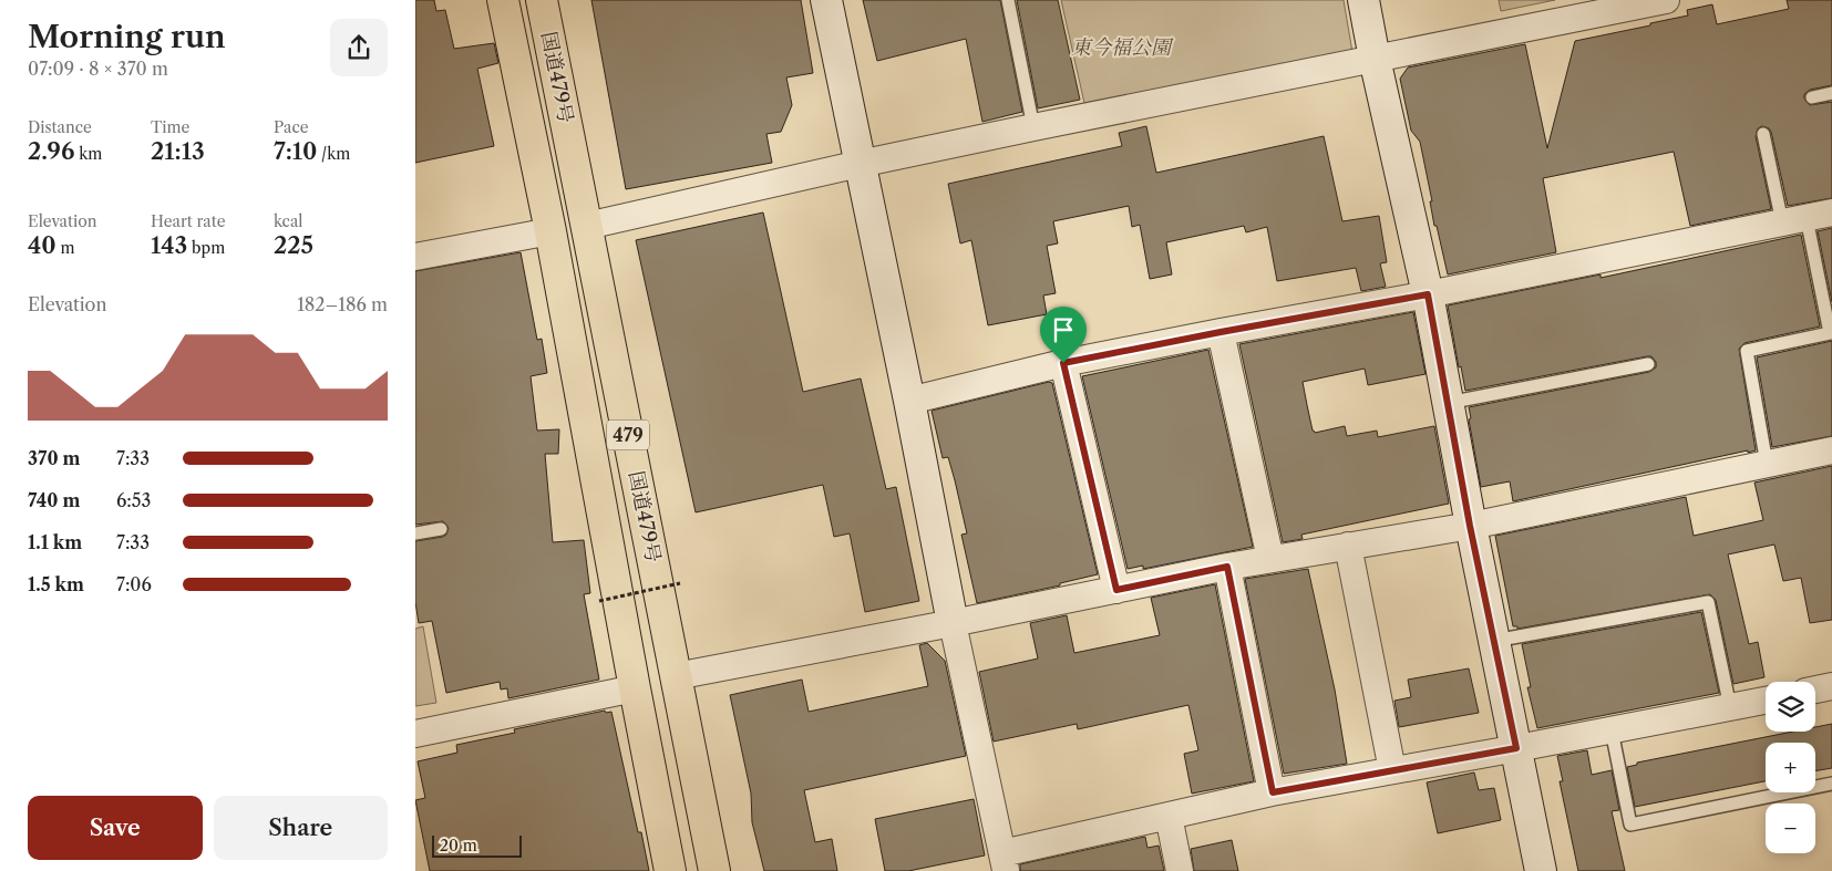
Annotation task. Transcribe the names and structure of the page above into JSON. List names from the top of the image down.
{
  "streets": {
    "highway": ["国道479号", "479"]
  },
  "parks": ["東今福公園"],
  "scale_bar": "20 m",
  "page": {
    "heading": ["Morning run", "07:09 · 8 × 370 m"],
    "stats": [
      ["Distance", "2.96 km"],
      ["Time", "21:13"],
      ["Pace", "7:10 /km"],
      ["Elevation", "40 m"],
      ["Heart rate", "143 bpm"],
      ["kcal", "225"]
    ],
    "chart": ["Elevation", "182–186 m"],
    "list": [
      {
        "name": "370 m",
        "note": "7:33"
      },
      {
        "name": "740 m",
        "note": "6:53"
      },
      {
        "name": "1.1 km",
        "note": "7:33"
      },
      {
        "name": "1.5 km",
        "note": "7:06"
      }
    ],
    "map_buttons": ["+", "−"],
    "buttons": ["Save", "Share"],
    "scale": "20 m"
  }
}
